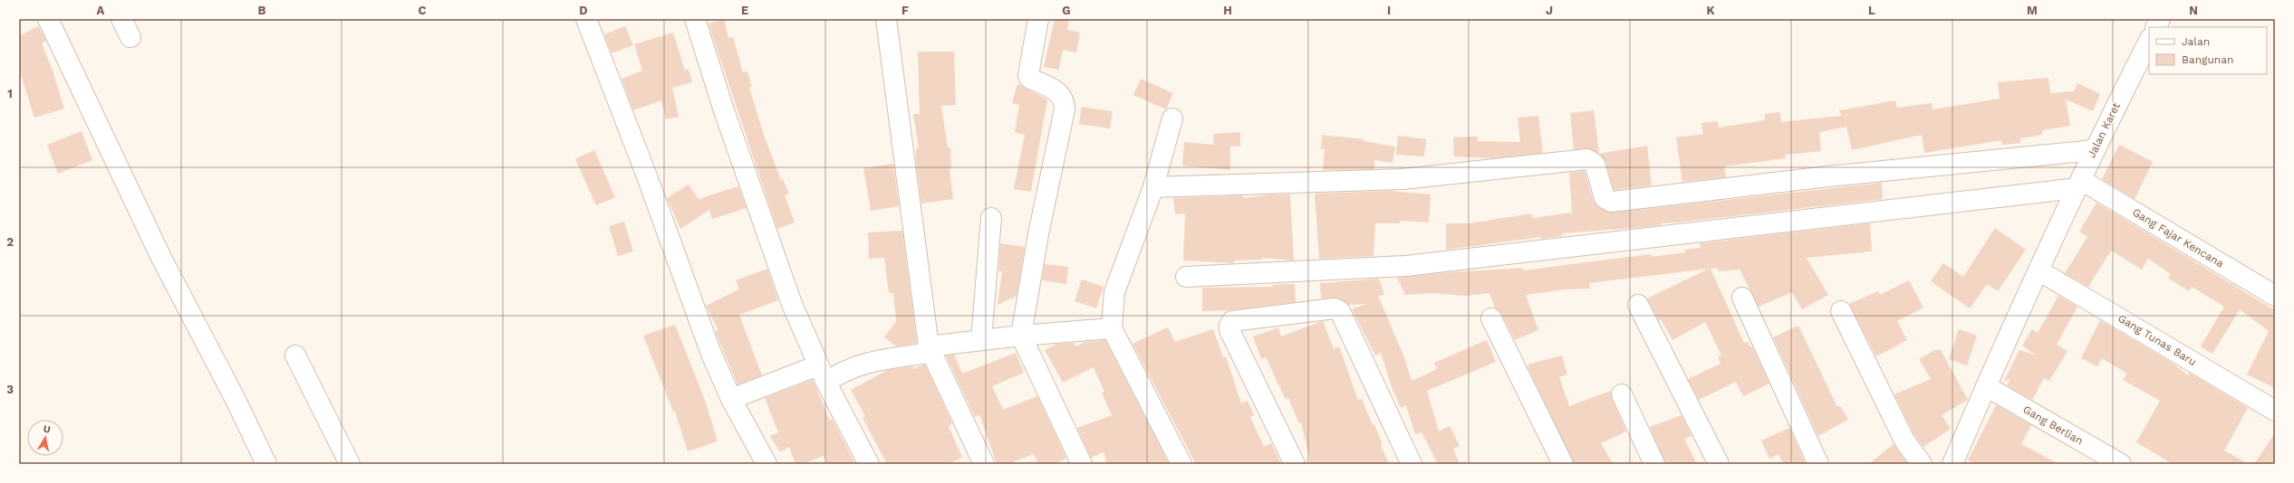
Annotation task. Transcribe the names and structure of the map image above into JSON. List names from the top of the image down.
{
  "streets": {
    "street": [
      "Jalan Karet",
      "Gang Fajar Kencana",
      "Gang Tunas Baru",
      "Gang Berlian"
    ]
  },
  "crossings": [
    ["Jalan Karet", "Gang Fajar Kencana"],
    ["Jalan Karet", "Gang Tunas Baru"],
    ["Jalan Karet", "Gang Berlian"]
  ],
  "legend": ["Jalan", "Bangunan"],
  "north": "top",
  "grid": {
    "columns": [
      "A",
      "B",
      "C",
      "D",
      "E",
      "F",
      "G",
      "H",
      "I",
      "J",
      "K",
      "L",
      "M",
      "N"
    ],
    "rows": ["1", "2", "3"]
  }
}
